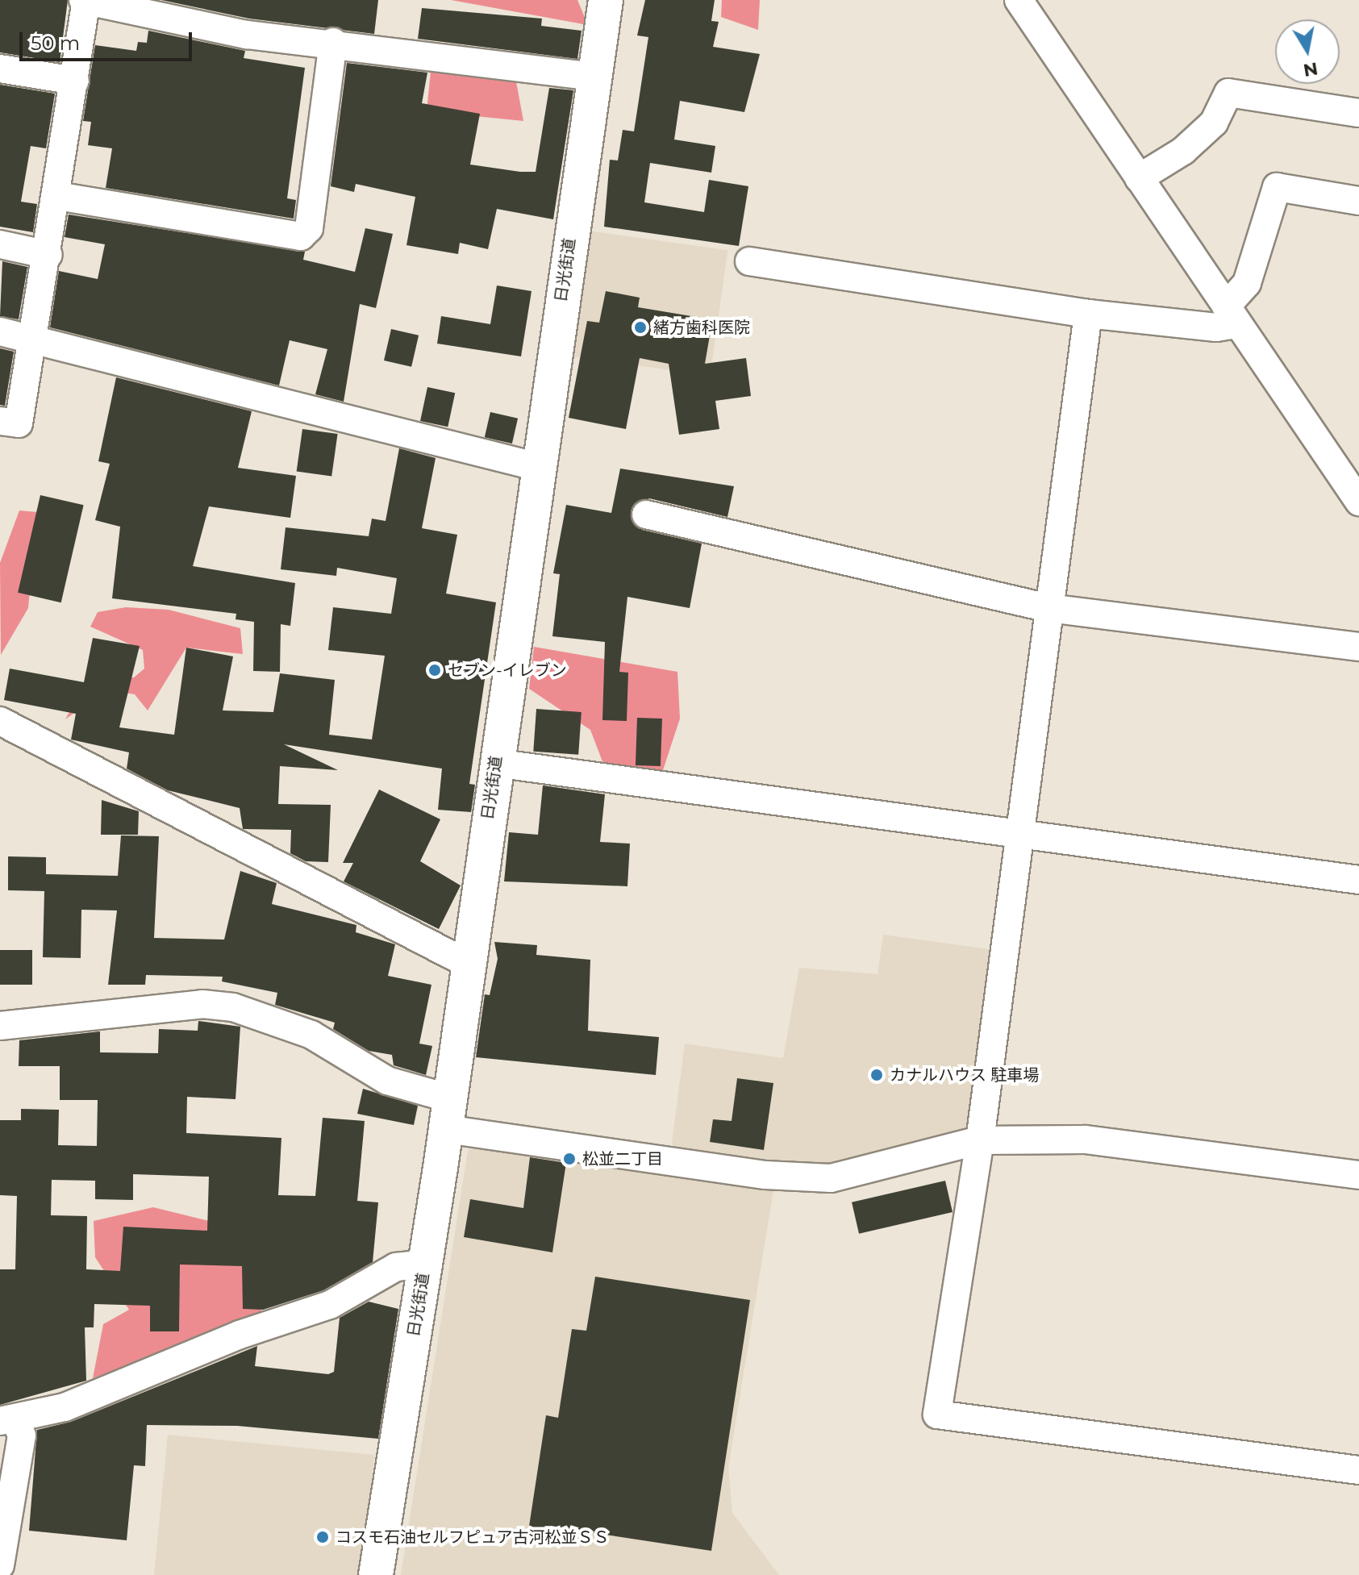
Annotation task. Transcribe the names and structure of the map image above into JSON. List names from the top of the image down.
{
  "streets": {
    "main road": ["日光街道"]
  },
  "places": [
    "緒方歯科医院",
    "セブン-イレブン",
    "カナルハウス 駐車場",
    "松並二丁目",
    "コスモ石油セルフピュア古河松並ＳＳ"
  ],
  "scale_bar": "50 m",
  "north": "bottom"
}
